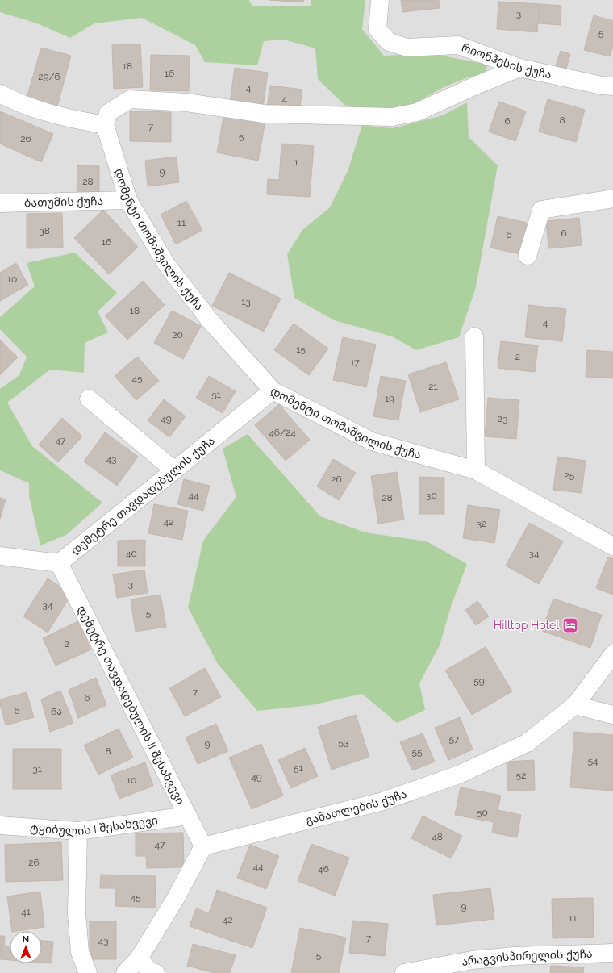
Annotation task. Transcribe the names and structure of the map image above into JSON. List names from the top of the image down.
{
  "streets": {
    "street": [
      "რიონჰესის ქუჩა",
      "ბათუმის ქუჩა",
      "დომენტი თომაშვილის ქუჩა",
      "დემეტრე თავდადებულის ქუჩა",
      "დემეტრე თავდადებულის II შესახვევი",
      "განათლების ქუჩა",
      "ტყიბულის I შესახვევი",
      "არაგვისპირელის ქუჩა"
    ]
  },
  "crossings": [
    ["ბათუმის ქუჩა", "დომენტი თომაშვილის ქუჩა"],
    ["დომენტი თომაშვილის ქუჩა", "დემეტრე თავდადებულის ქუჩა"],
    ["დემეტრე თავდადებულის ქუჩა", "დემეტრე თავდადებულის II შესახვევი"],
    ["დემეტრე თავდადებულის II შესახვევი", "განათლების ქუჩა"],
    ["დემეტრე თავდადებულის II შესახვევი", "ტყიბულის I შესახვევი"]
  ],
  "places": {
    "hotel": ["Hilltop Hotel"]
  },
  "house_numbers": [
    "3",
    "5",
    "18",
    "16",
    "29/6",
    "4",
    "4",
    "8",
    "6",
    "7",
    "5",
    "26",
    "1",
    "9",
    "28",
    "11",
    "38",
    "6",
    "6",
    "16",
    "10",
    "13",
    "18",
    "4",
    "20",
    "15",
    "2",
    "17",
    "45",
    "21",
    "51",
    "19",
    "49",
    "23",
    "46/24",
    "47",
    "43",
    "25",
    "26",
    "44",
    "30",
    "28",
    "42",
    "32",
    "40",
    "34",
    "3",
    "34",
    "5",
    "2",
    "59",
    "7",
    "6",
    "6",
    "6ა",
    "57",
    "53",
    "9",
    "8",
    "55",
    "54",
    "51",
    "31",
    "52",
    "49",
    "10",
    "50",
    "48",
    "47",
    "26",
    "44",
    "46",
    "45",
    "9",
    "41",
    "11",
    "42",
    "7",
    "43",
    "5"
  ],
  "north": "top"
}
